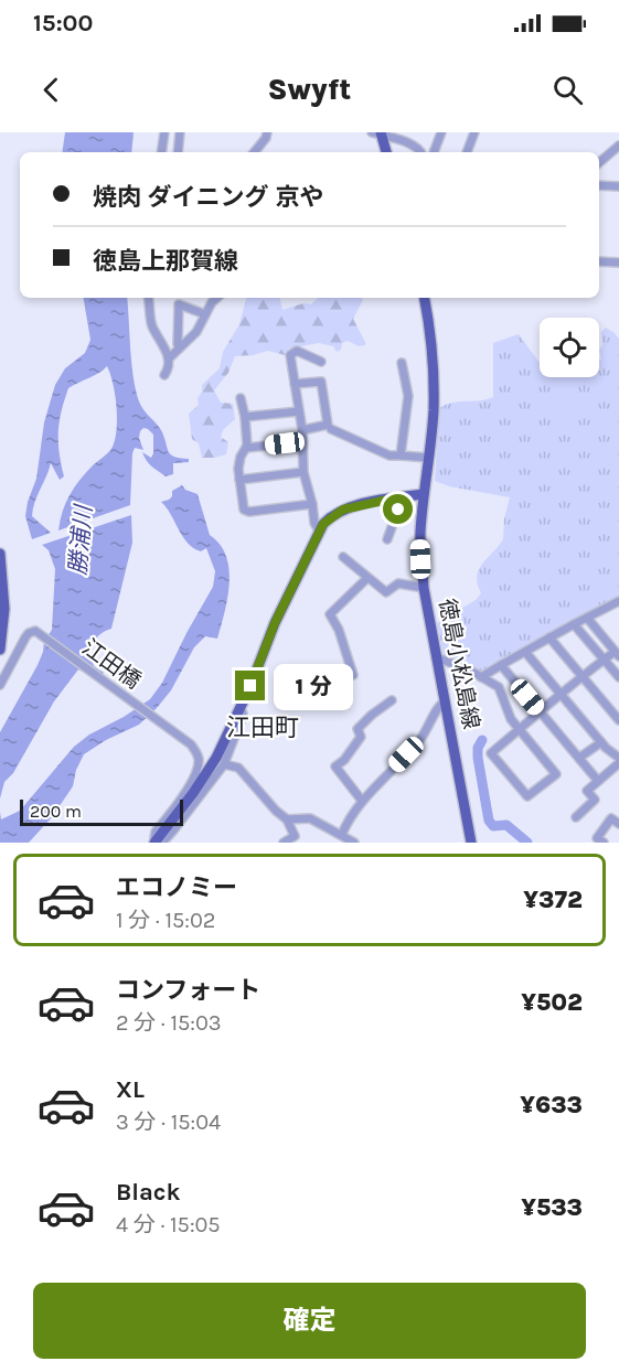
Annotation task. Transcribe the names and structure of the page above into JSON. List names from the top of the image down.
{
  "streets": {
    "main road": ["徳島小松島線"],
    "street": ["江田橋"]
  },
  "districts": ["江田町"],
  "water": ["勝浦川"],
  "scale_bar": "200 m",
  "page": {
    "status": "15:00",
    "header": "Swyft",
    "banner": ["焼肉 ダイニング 京や", "徳島上那賀線"],
    "bubble": "1 分",
    "scale": "200 m",
    "list": [
      {
        "name": "エコノミー",
        "note": "1 分 · 15:02",
        "value": "¥372"
      },
      {
        "name": "コンフォート",
        "note": "2 分 · 15:03",
        "value": "¥502"
      },
      {
        "name": "XL",
        "note": "3 分 · 15:04",
        "value": "¥633"
      },
      {
        "name": "Black",
        "note": "4 分 · 15:05",
        "value": "¥533"
      }
    ],
    "buttons": "確定"
  }
}
